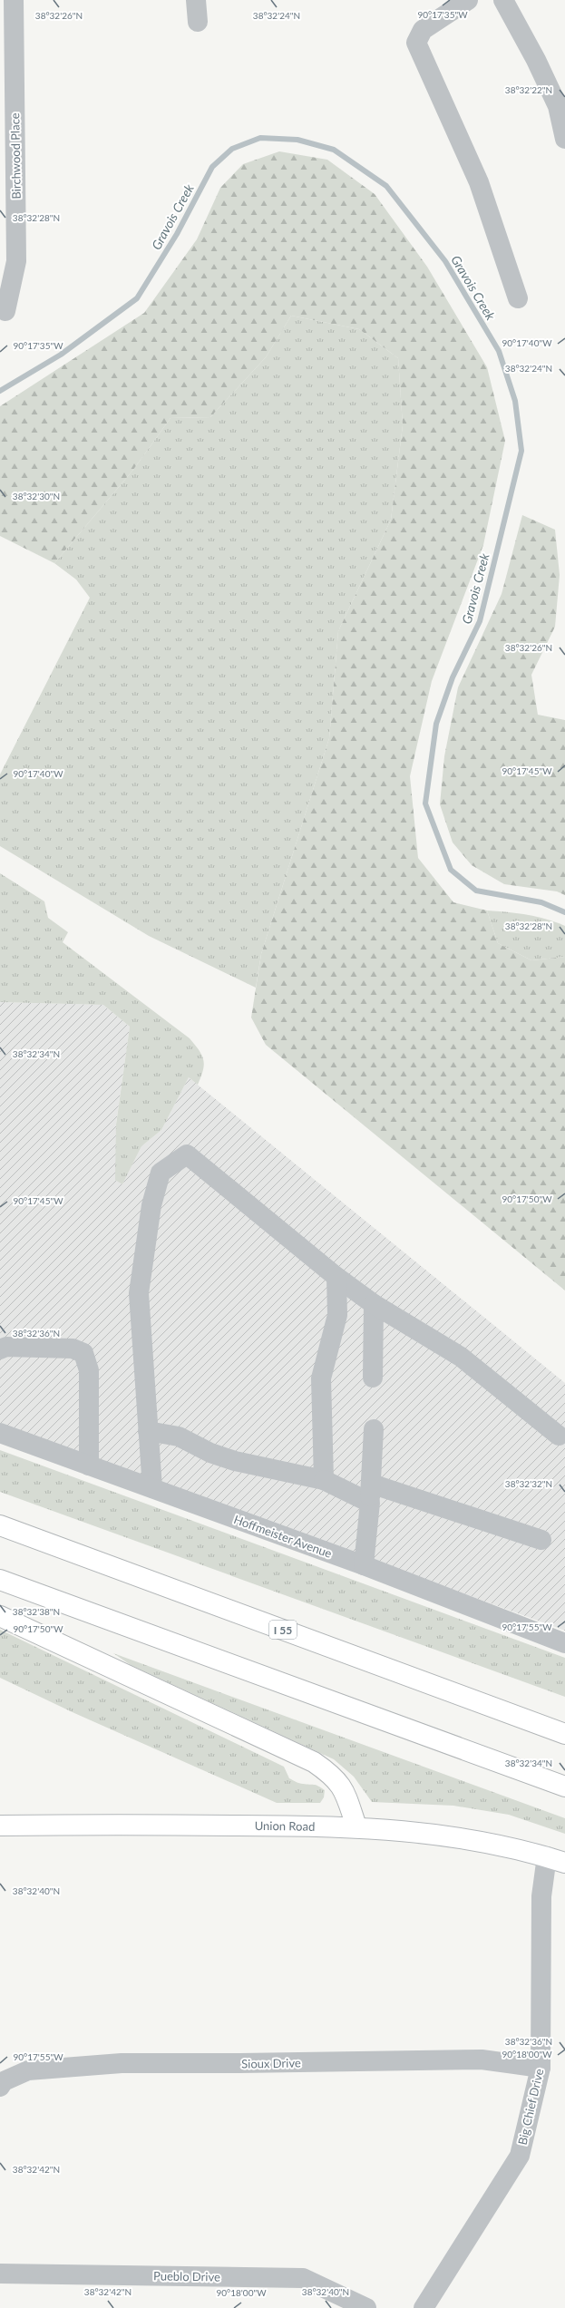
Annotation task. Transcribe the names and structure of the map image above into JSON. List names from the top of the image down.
{
  "streets": {
    "main road": ["I 55", "Union Road"],
    "street": [
      "Birchwood Place",
      "Hoffmeister Avenue",
      "Sioux Drive",
      "Big Chief Drive",
      "Pueblo Drive"
    ]
  },
  "crossings": [
    ["Union Road", "Big Chief Drive"],
    ["Sioux Drive", "Big Chief Drive"]
  ],
  "water": ["Gravois Creek"],
  "coordinates": [
    "90°17'35\"W",
    "38°32'26\"N",
    "38°32'24\"N",
    "38°32'22\"N",
    "38°32'28\"N",
    "90°17'40\"W",
    "38°32'30\"N",
    "90°17'45\"W",
    "38°32'34\"N",
    "90°17'50\"W",
    "38°32'36\"N",
    "38°32'32\"N",
    "38°32'38\"N",
    "90°17'55\"W",
    "38°32'40\"N",
    "90°18'00\"W",
    "38°32'42\"N"
  ]
}
